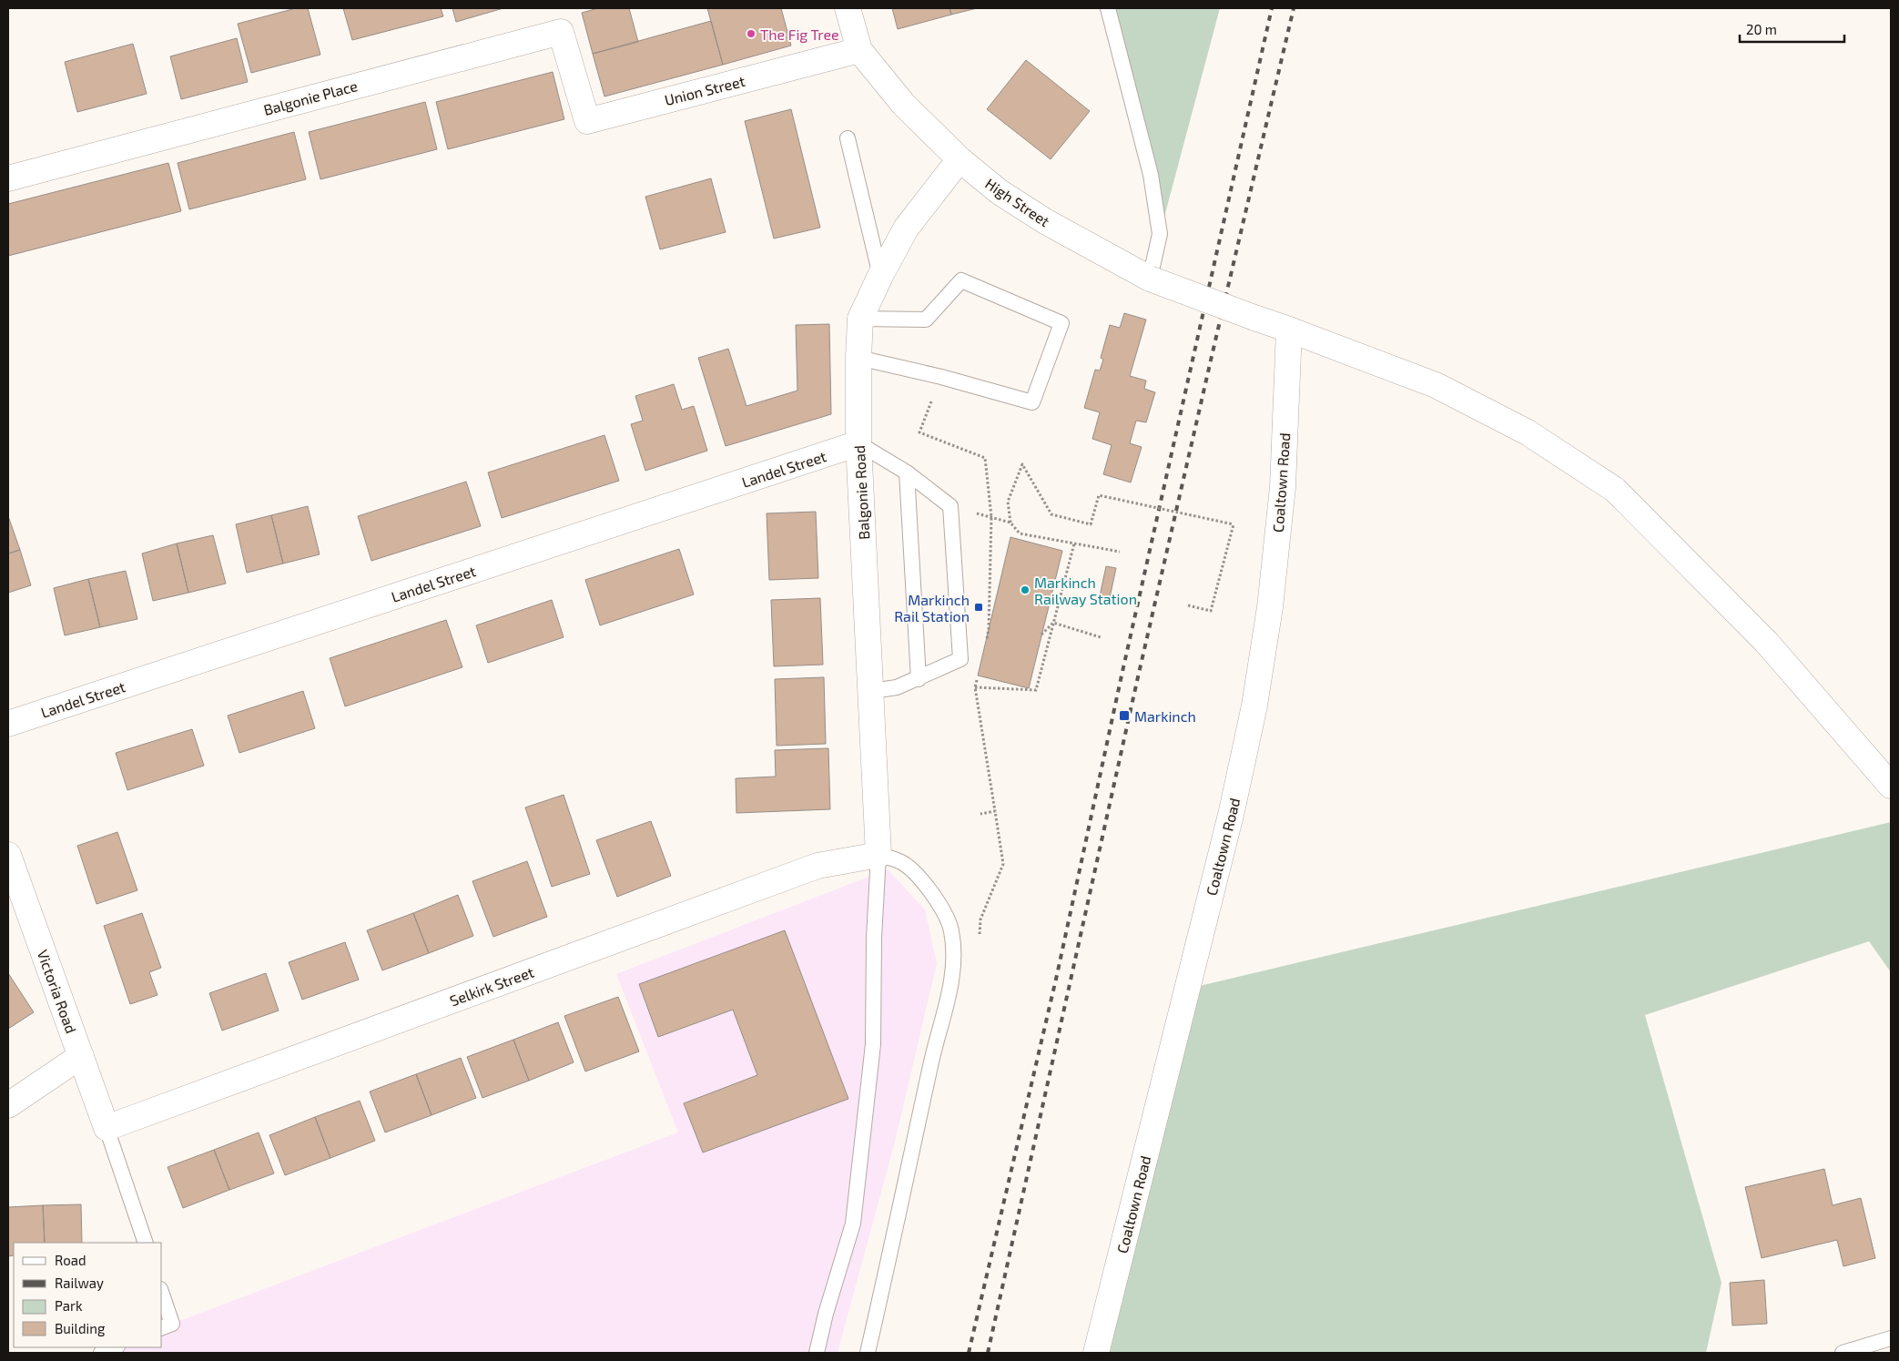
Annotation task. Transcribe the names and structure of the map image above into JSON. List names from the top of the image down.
{
  "streets": {
    "street": [
      "Union Street",
      "Balgonie Place",
      "High Street",
      "Landel Street",
      "Coaltown Road",
      "Balgonie Road",
      "Selkirk Street",
      "Victoria Road"
    ]
  },
  "crossings": [
    ["Union Street", "Balgonie Place"],
    ["Union Street", "High Street"],
    ["High Street", "Coaltown Road"],
    ["High Street", "Balgonie Road"],
    ["Landel Street", "Balgonie Road"],
    ["Balgonie Road", "Selkirk Street"],
    ["Selkirk Street", "Victoria Road"]
  ],
  "places": {
    "other": ["The Fig Tree", "Markinch Railway Station"],
    "transit": ["Markinch Rail Station", "Markinch"]
  },
  "legend": [
    "Road",
    "Railway",
    "Park",
    "Building"
  ],
  "scale_bar": "20 m"
}
